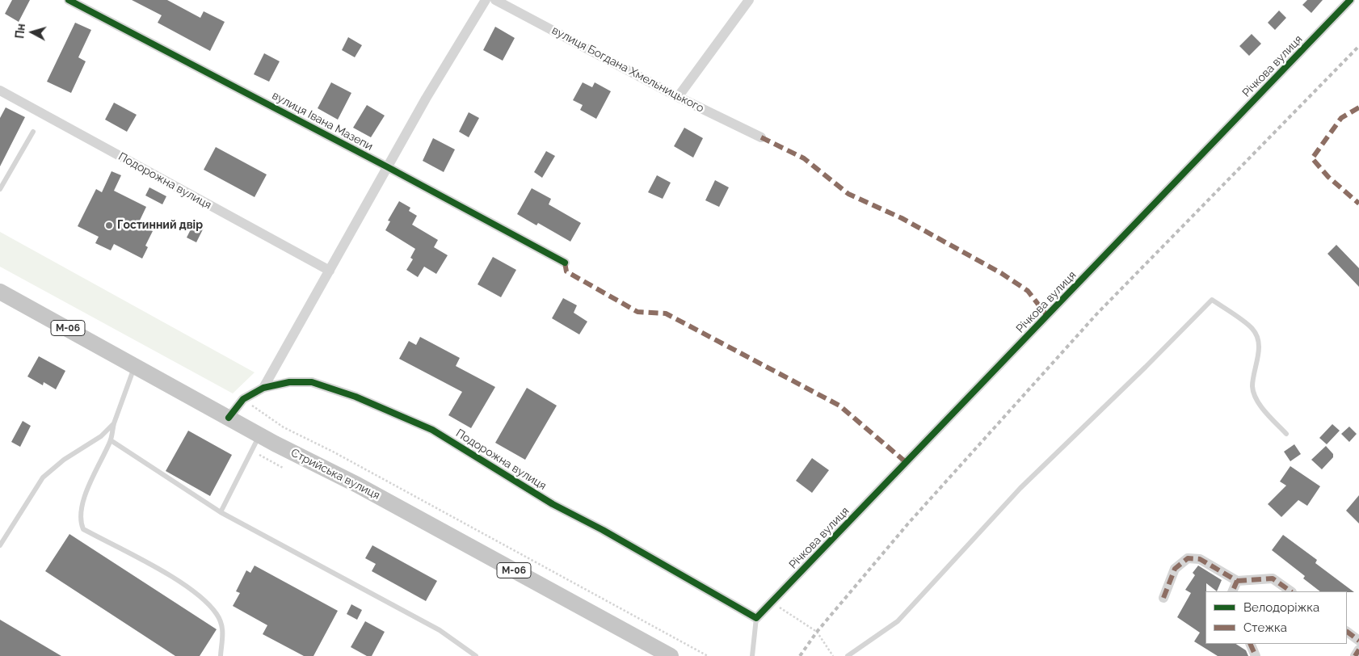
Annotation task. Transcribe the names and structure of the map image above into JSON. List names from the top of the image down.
{
  "streets": {
    "highway": ["М-06", "Стрийська вулиця"],
    "street": [
      "Річкова вулиця",
      "вулиця Богдана Хмельницького",
      "вулиця Івана Мазепи",
      "Подорожна вулиця"
    ]
  },
  "crossings": [
    ["Річкова вулиця", "Подорожна вулиця"],
    ["Подорожна вулиця", "Стрийська вулиця"]
  ],
  "places": ["Гостинний двір"],
  "legend": ["Велодоріжка", "Стежка"],
  "north": "left"
}
